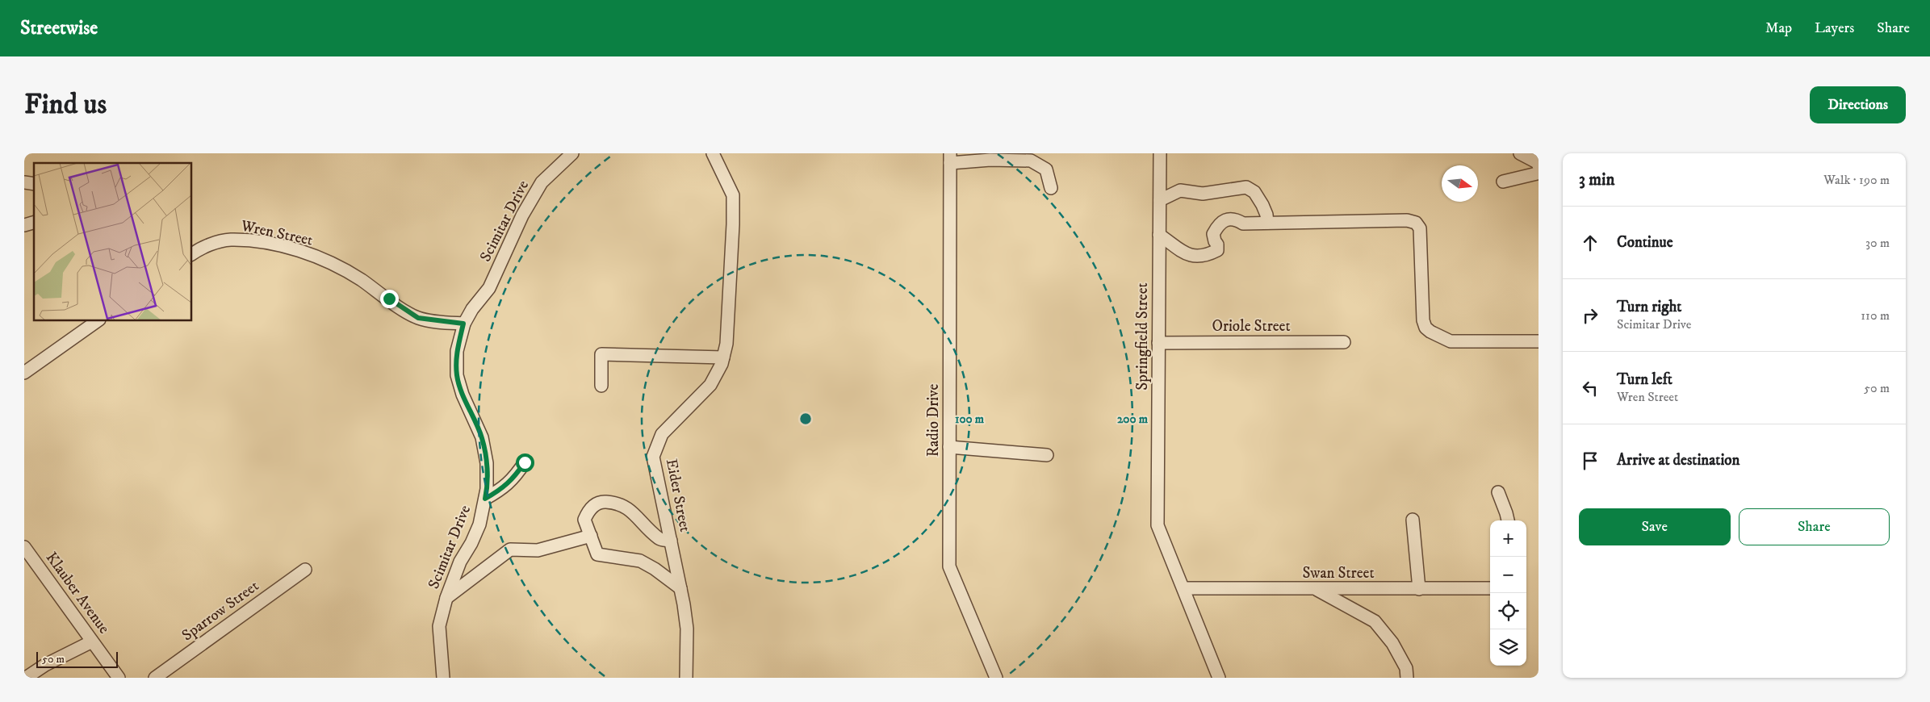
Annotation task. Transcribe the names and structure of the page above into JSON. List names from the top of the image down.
{
  "streets": {
    "street": [
      "Scimitar Drive",
      "Wren Street",
      "Oriole Street",
      "Springfield Street",
      "Radio Drive",
      "Eider Street",
      "Swan Street",
      "Klauber Avenue",
      "Sparrow Street"
    ]
  },
  "crossings": [
    ["Scimitar Drive", "Wren Street"],
    ["Oriole Street", "Springfield Street"],
    ["Springfield Street", "Swan Street"]
  ],
  "scale_bar": "50 m",
  "north": "right",
  "page": {
    "header": "Streetwise",
    "nav": ["Map", "Layers", "Share"],
    "buttons": [
      "Directions",
      ["Save", "Share"]
    ],
    "title": "Find us",
    "heading": ["3 min", "Walk · 190 m"],
    "list": [
      ["Continue", "30 m"],
      ["Turn right", "Scimitar Drive", "110 m"],
      ["Turn left", "Wren Street", "50 m"],
      "Arrive at destination"
    ],
    "map_buttons": ["+", "−"],
    "scale": "50 m"
  },
  "rings": ["100 m", "200 m"]
}
